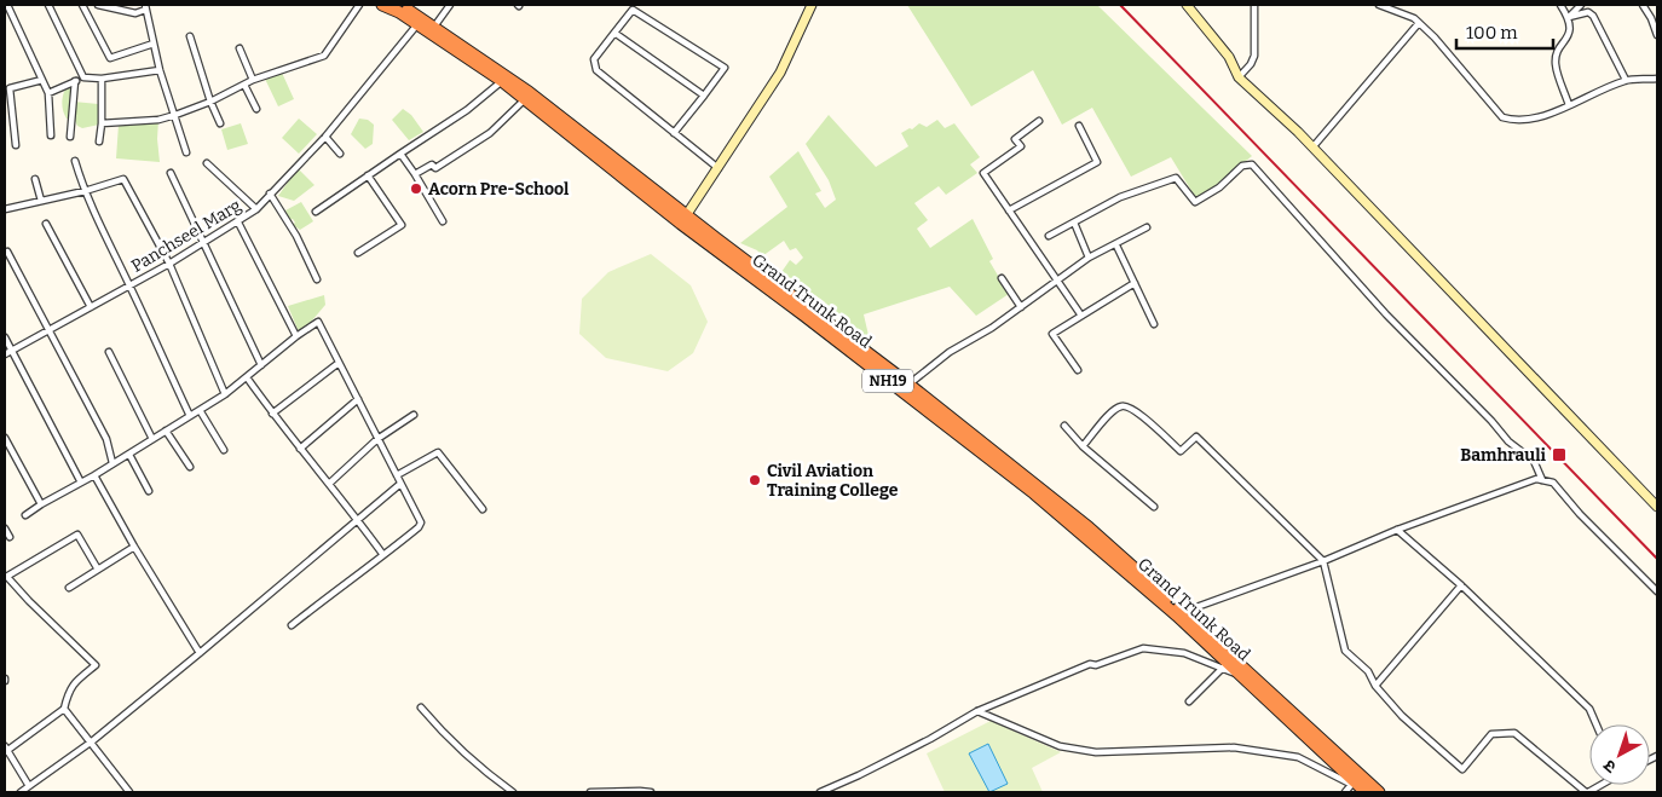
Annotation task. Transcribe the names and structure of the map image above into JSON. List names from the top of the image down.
{
  "streets": {
    "highway": ["Grand Trunk Road", "NH19"],
    "street": ["Panchseel Marg"]
  },
  "crossings": [
    ["Panchseel Marg", "Grand Trunk Road"]
  ],
  "places": {
    "other": ["Acorn Pre-School", "Civil Aviation Training College"],
    "transit": ["Bamhrauli"]
  },
  "scale_bar": "100 m",
  "north": "bottom left"
}
